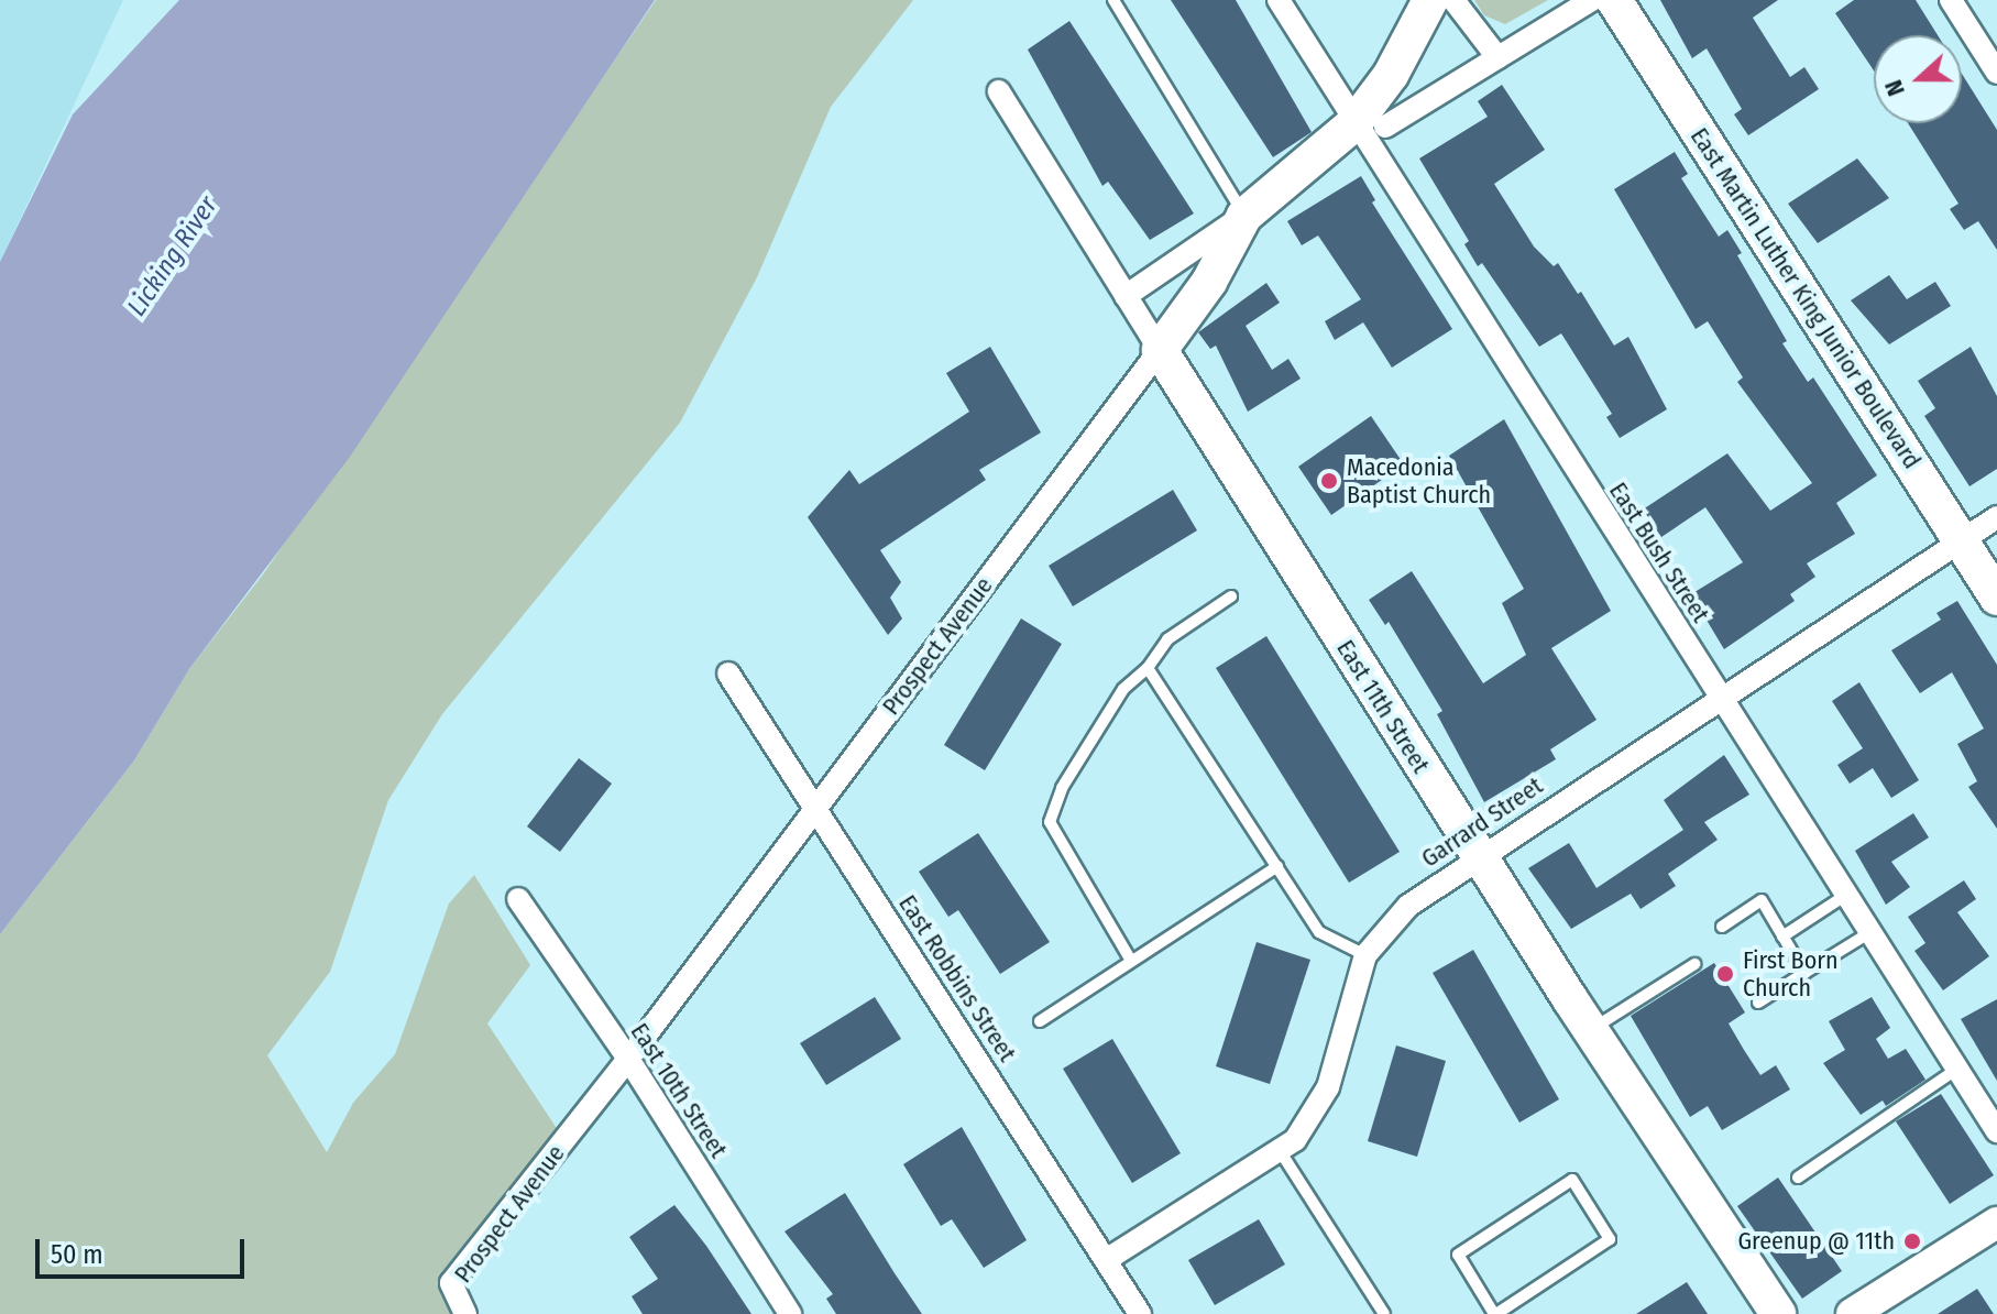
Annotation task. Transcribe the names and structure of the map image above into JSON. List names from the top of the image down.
{
  "streets": {
    "main road": ["East Martin Luther King Junior Boulevard", "Prospect Avenue", "East 11th Street"],
    "street": [
      "East Bush Street",
      "Garrard Street",
      "East Robbins Street",
      "East 10th Street"
    ]
  },
  "crossings": [
    ["East Martin Luther King Junior Boulevard", "Garrard Street"],
    ["East Bush Street", "Prospect Avenue"],
    ["East Bush Street", "Garrard Street"],
    ["Prospect Avenue", "East 11th Street"],
    ["Prospect Avenue", "East Robbins Street"],
    ["Prospect Avenue", "East 10th Street"],
    ["East 11th Street", "Garrard Street"],
    ["Garrard Street", "East Robbins Street"]
  ],
  "water": ["Licking River"],
  "places": ["Macedonia Baptist Church", "First Born Church", "Greenup @ 11th"],
  "scale_bar": "50 m",
  "north": "left"
}
